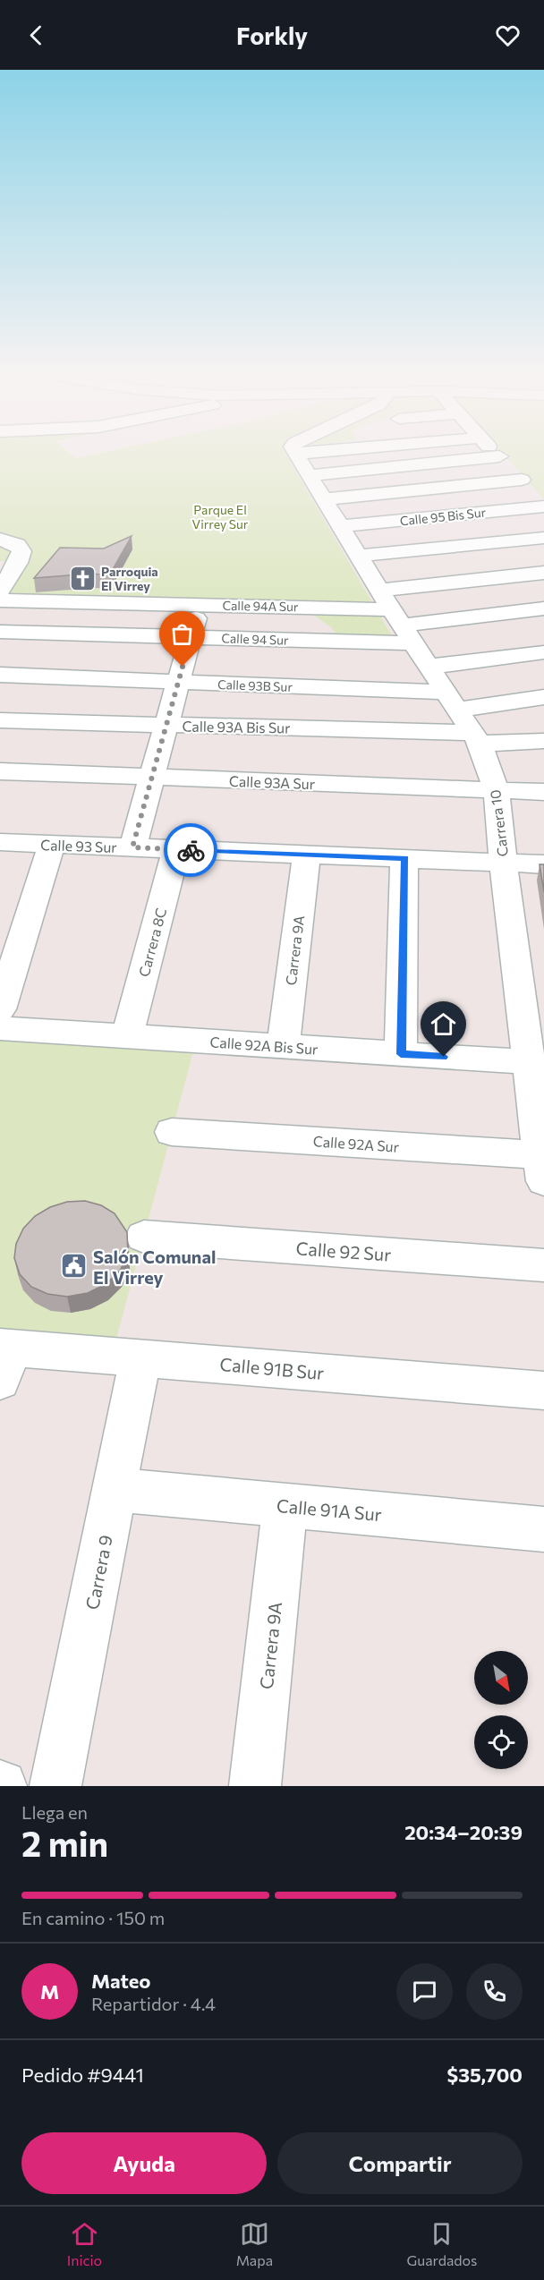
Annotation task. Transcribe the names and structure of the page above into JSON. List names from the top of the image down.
{
  "streets": {
    "street": [
      "Calle 95 Bis Sur",
      "Calle 94A Sur",
      "Calle 94 Sur",
      "Calle 93B Sur",
      "Calle 93A Bis Sur",
      "Calle 93A Sur",
      "Carrera 10",
      "Calle 93 Sur",
      "Carrera 8C",
      "Carrera 9A",
      "Calle 92A Bis Sur",
      "Calle 92A Sur",
      "Calle 92 Sur",
      "Calle 91B Sur",
      "Calle 91A Sur",
      "Carrera 9"
    ]
  },
  "crossings": [
    ["Calle 95 Bis Sur", "Carrera 10"],
    ["Calle 94A Sur", "Calle 94 Sur"],
    ["Calle 94A Sur", "Carrera 10"],
    ["Calle 94 Sur", "Carrera 10"],
    ["Calle 93B Sur", "Carrera 10"],
    ["Calle 93A Bis Sur", "Carrera 10"],
    ["Calle 93A Sur", "Carrera 10"],
    ["Carrera 10", "Calle 93 Sur"],
    ["Carrera 10", "Calle 92A Bis Sur"],
    ["Carrera 10", "Calle 92A Sur"],
    ["Calle 93 Sur", "Carrera 8C"],
    ["Calle 93 Sur", "Carrera 9A"],
    ["Carrera 8C", "Calle 92A Bis Sur"],
    ["Carrera 9A", "Calle 92A Bis Sur"],
    ["Carrera 9A", "Calle 91A Sur"],
    ["Calle 91B Sur", "Carrera 9"],
    ["Calle 91A Sur", "Carrera 9"]
  ],
  "parks": ["Parque El Virrey Sur"],
  "places": {
    "church": ["Parroquia El Virrey"],
    "public building": ["Salón Comunal El Virrey"]
  },
  "north": "bottom right",
  "page": {
    "header": "Forkly",
    "heading": ["2 min", "Llega en", "20:34–20:39"],
    "panel": [
      "Mateo",
      "Repartidor · 4.4",
      "Pedido #9441",
      "$35,700"
    ],
    "bar": "En camino · 150 m",
    "round": "M",
    "buttons": ["Ayuda", "Compartir"],
    "tabs": ["Inicio", "Mapa", "Guardados"]
  }
}
